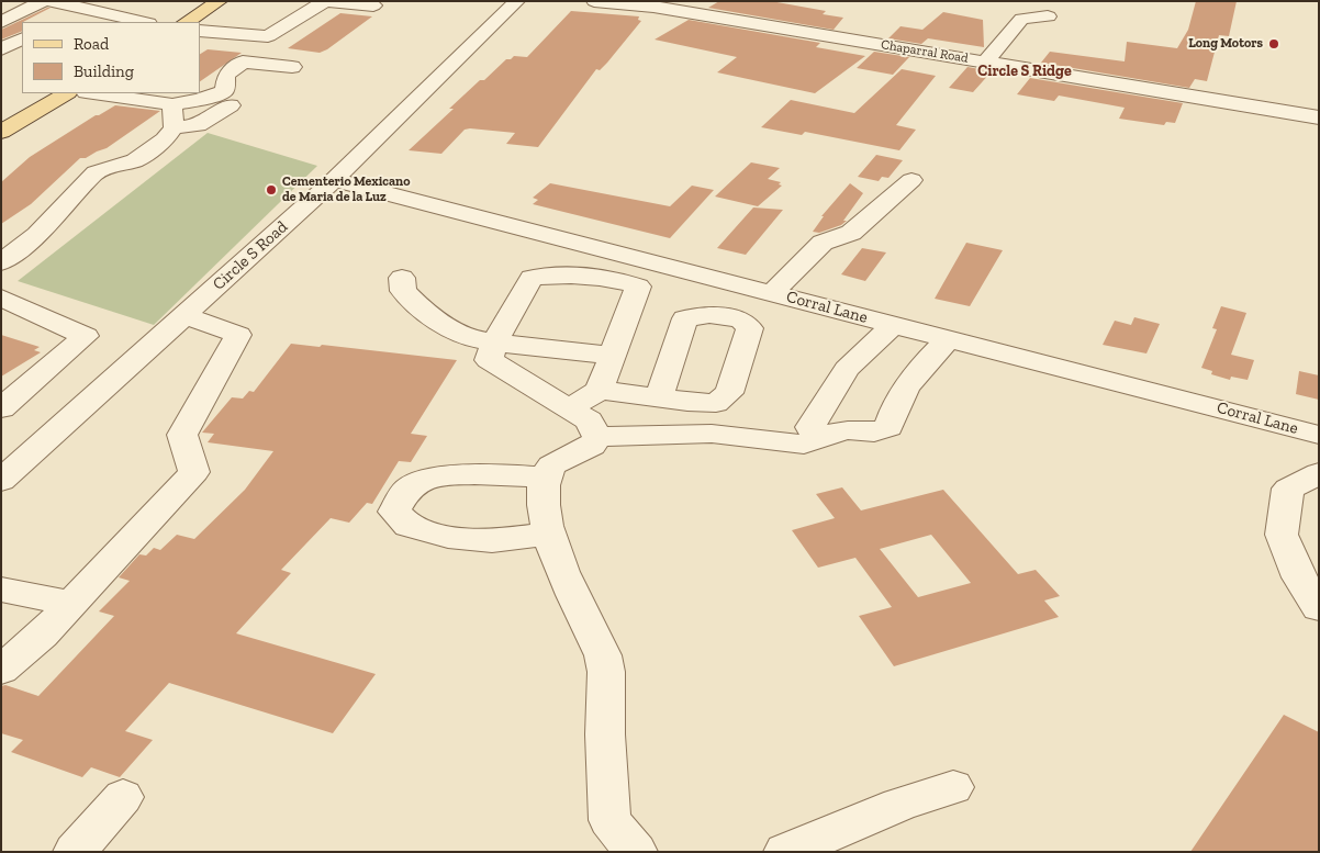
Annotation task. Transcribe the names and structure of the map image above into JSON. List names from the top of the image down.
{
  "streets": {
    "street": ["Chaparral Road", "Circle S Road", "Corral Lane"]
  },
  "crossings": [
    ["Circle S Road", "Corral Lane"]
  ],
  "districts": ["Circle S Ridge"],
  "places": ["Long Motors", "Cementerio Mexicano de Maria de la Luz"],
  "legend": ["Road", "Building"]
}
